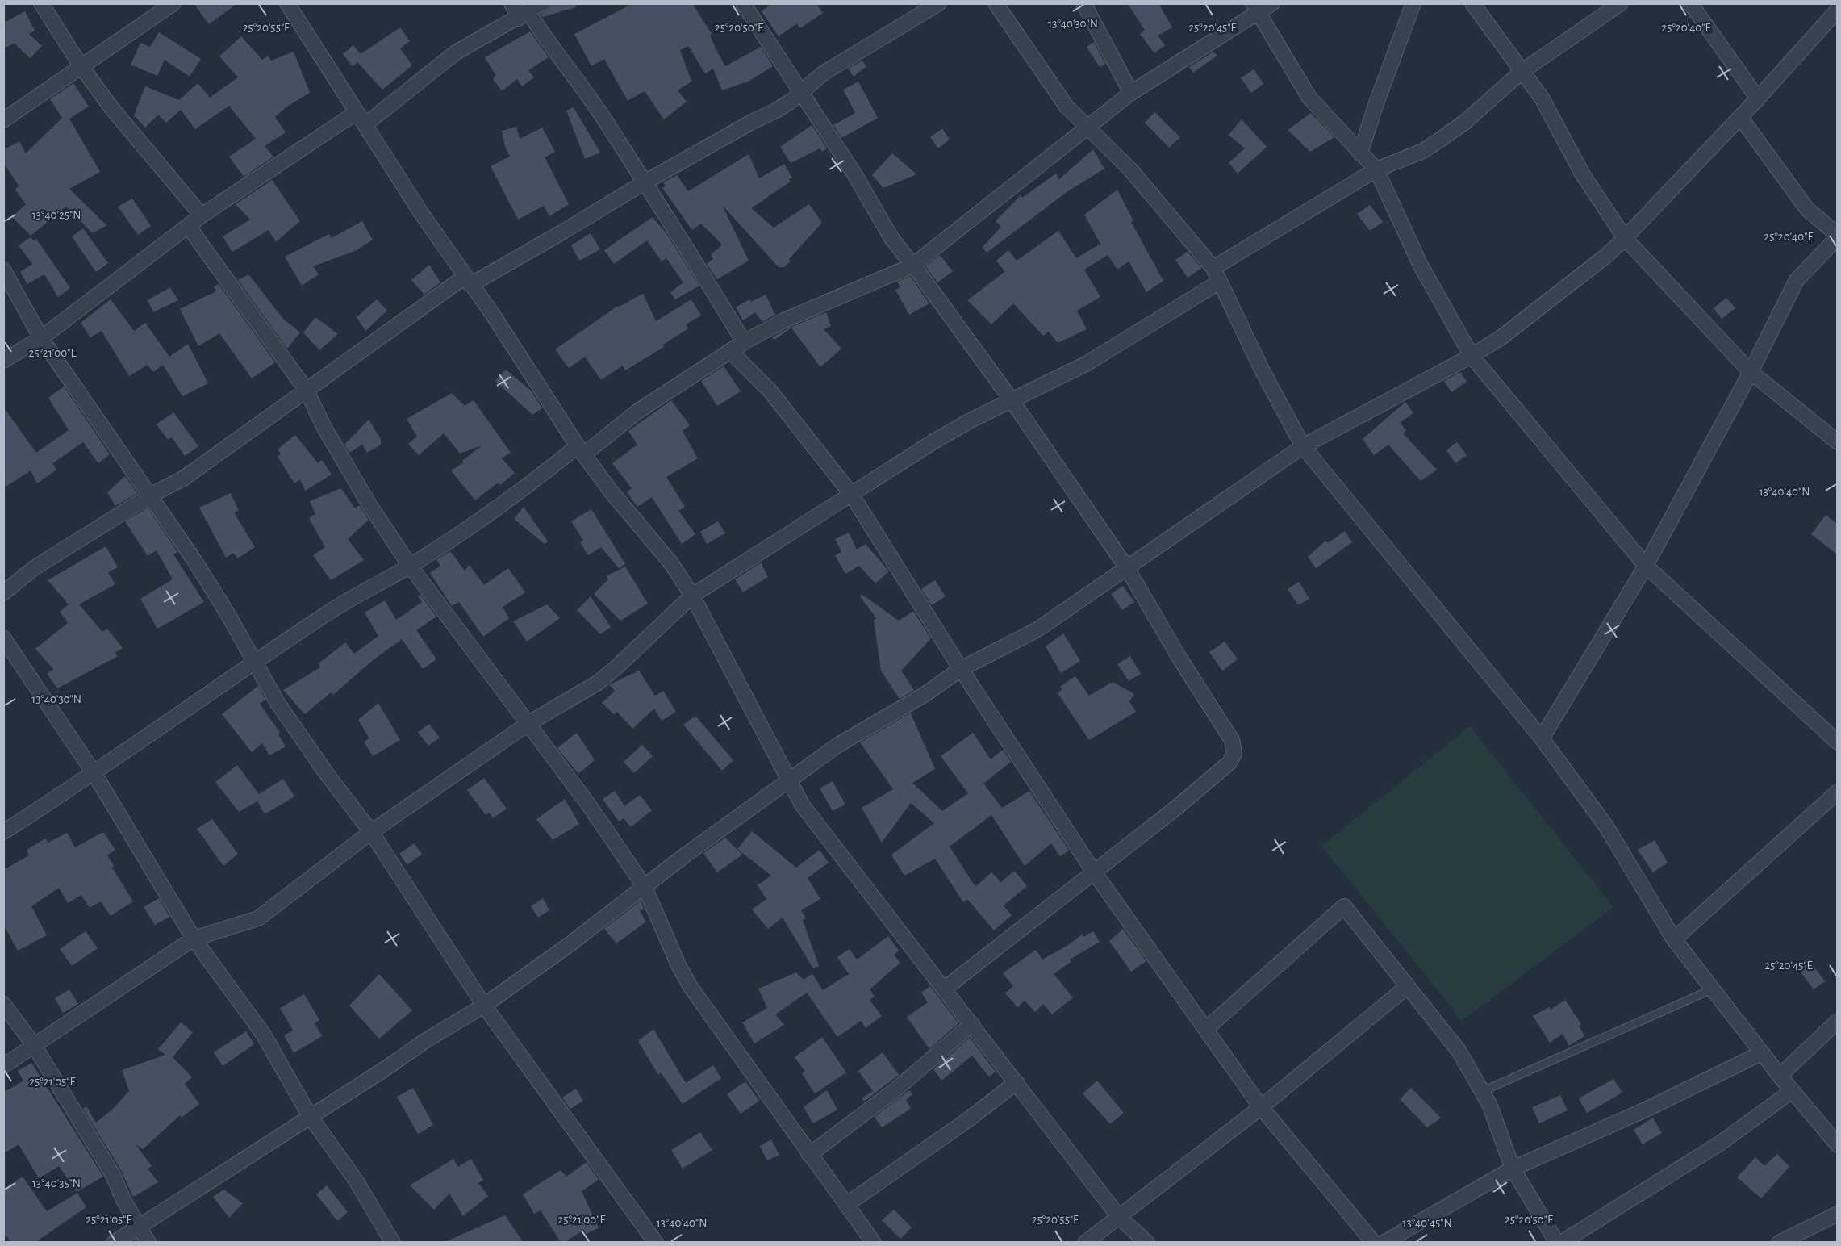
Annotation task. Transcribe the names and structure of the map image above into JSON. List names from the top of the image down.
{
  "coordinates": [
    "13°40'30\"N",
    "25°20'55\"E",
    "25°20'45\"E",
    "25°20'50\"E",
    "25°20'40\"E",
    "13°40'25\"N",
    "25°21'00\"E",
    "13°40'40\"N",
    "25°21'05\"E",
    "13°40'35\"N",
    "13°40'45\"N"
  ]
}
